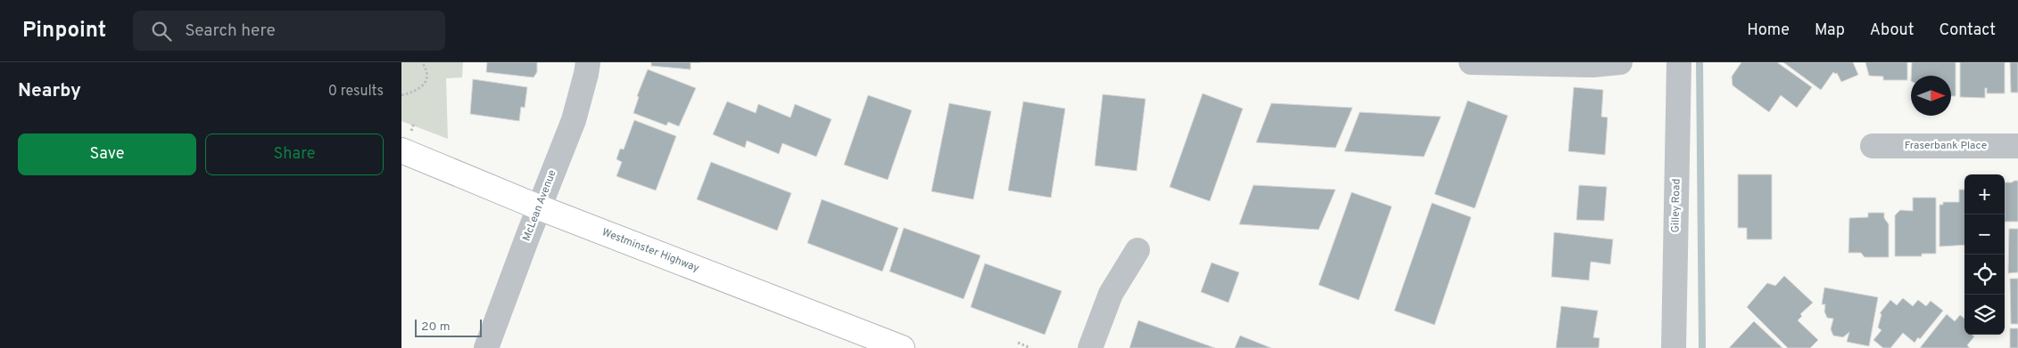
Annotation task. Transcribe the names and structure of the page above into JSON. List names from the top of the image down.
{
  "streets": {
    "main road": ["Westminster Highway"],
    "street": ["Fraserbank Place", "McLean Avenue", "Gilley Road"]
  },
  "crossings": [
    ["McLean Avenue", "Westminster Highway"]
  ],
  "scale_bar": "20 m",
  "north": "right",
  "page": {
    "header": "Pinpoint",
    "search": "Search here",
    "nav": [
      "Home",
      "Map",
      "About",
      "Contact"
    ],
    "heading": ["Nearby", "0 results"],
    "buttons": ["Save", "Share"],
    "map_buttons": ["+", "−"],
    "scale": "20 m"
  }
}
